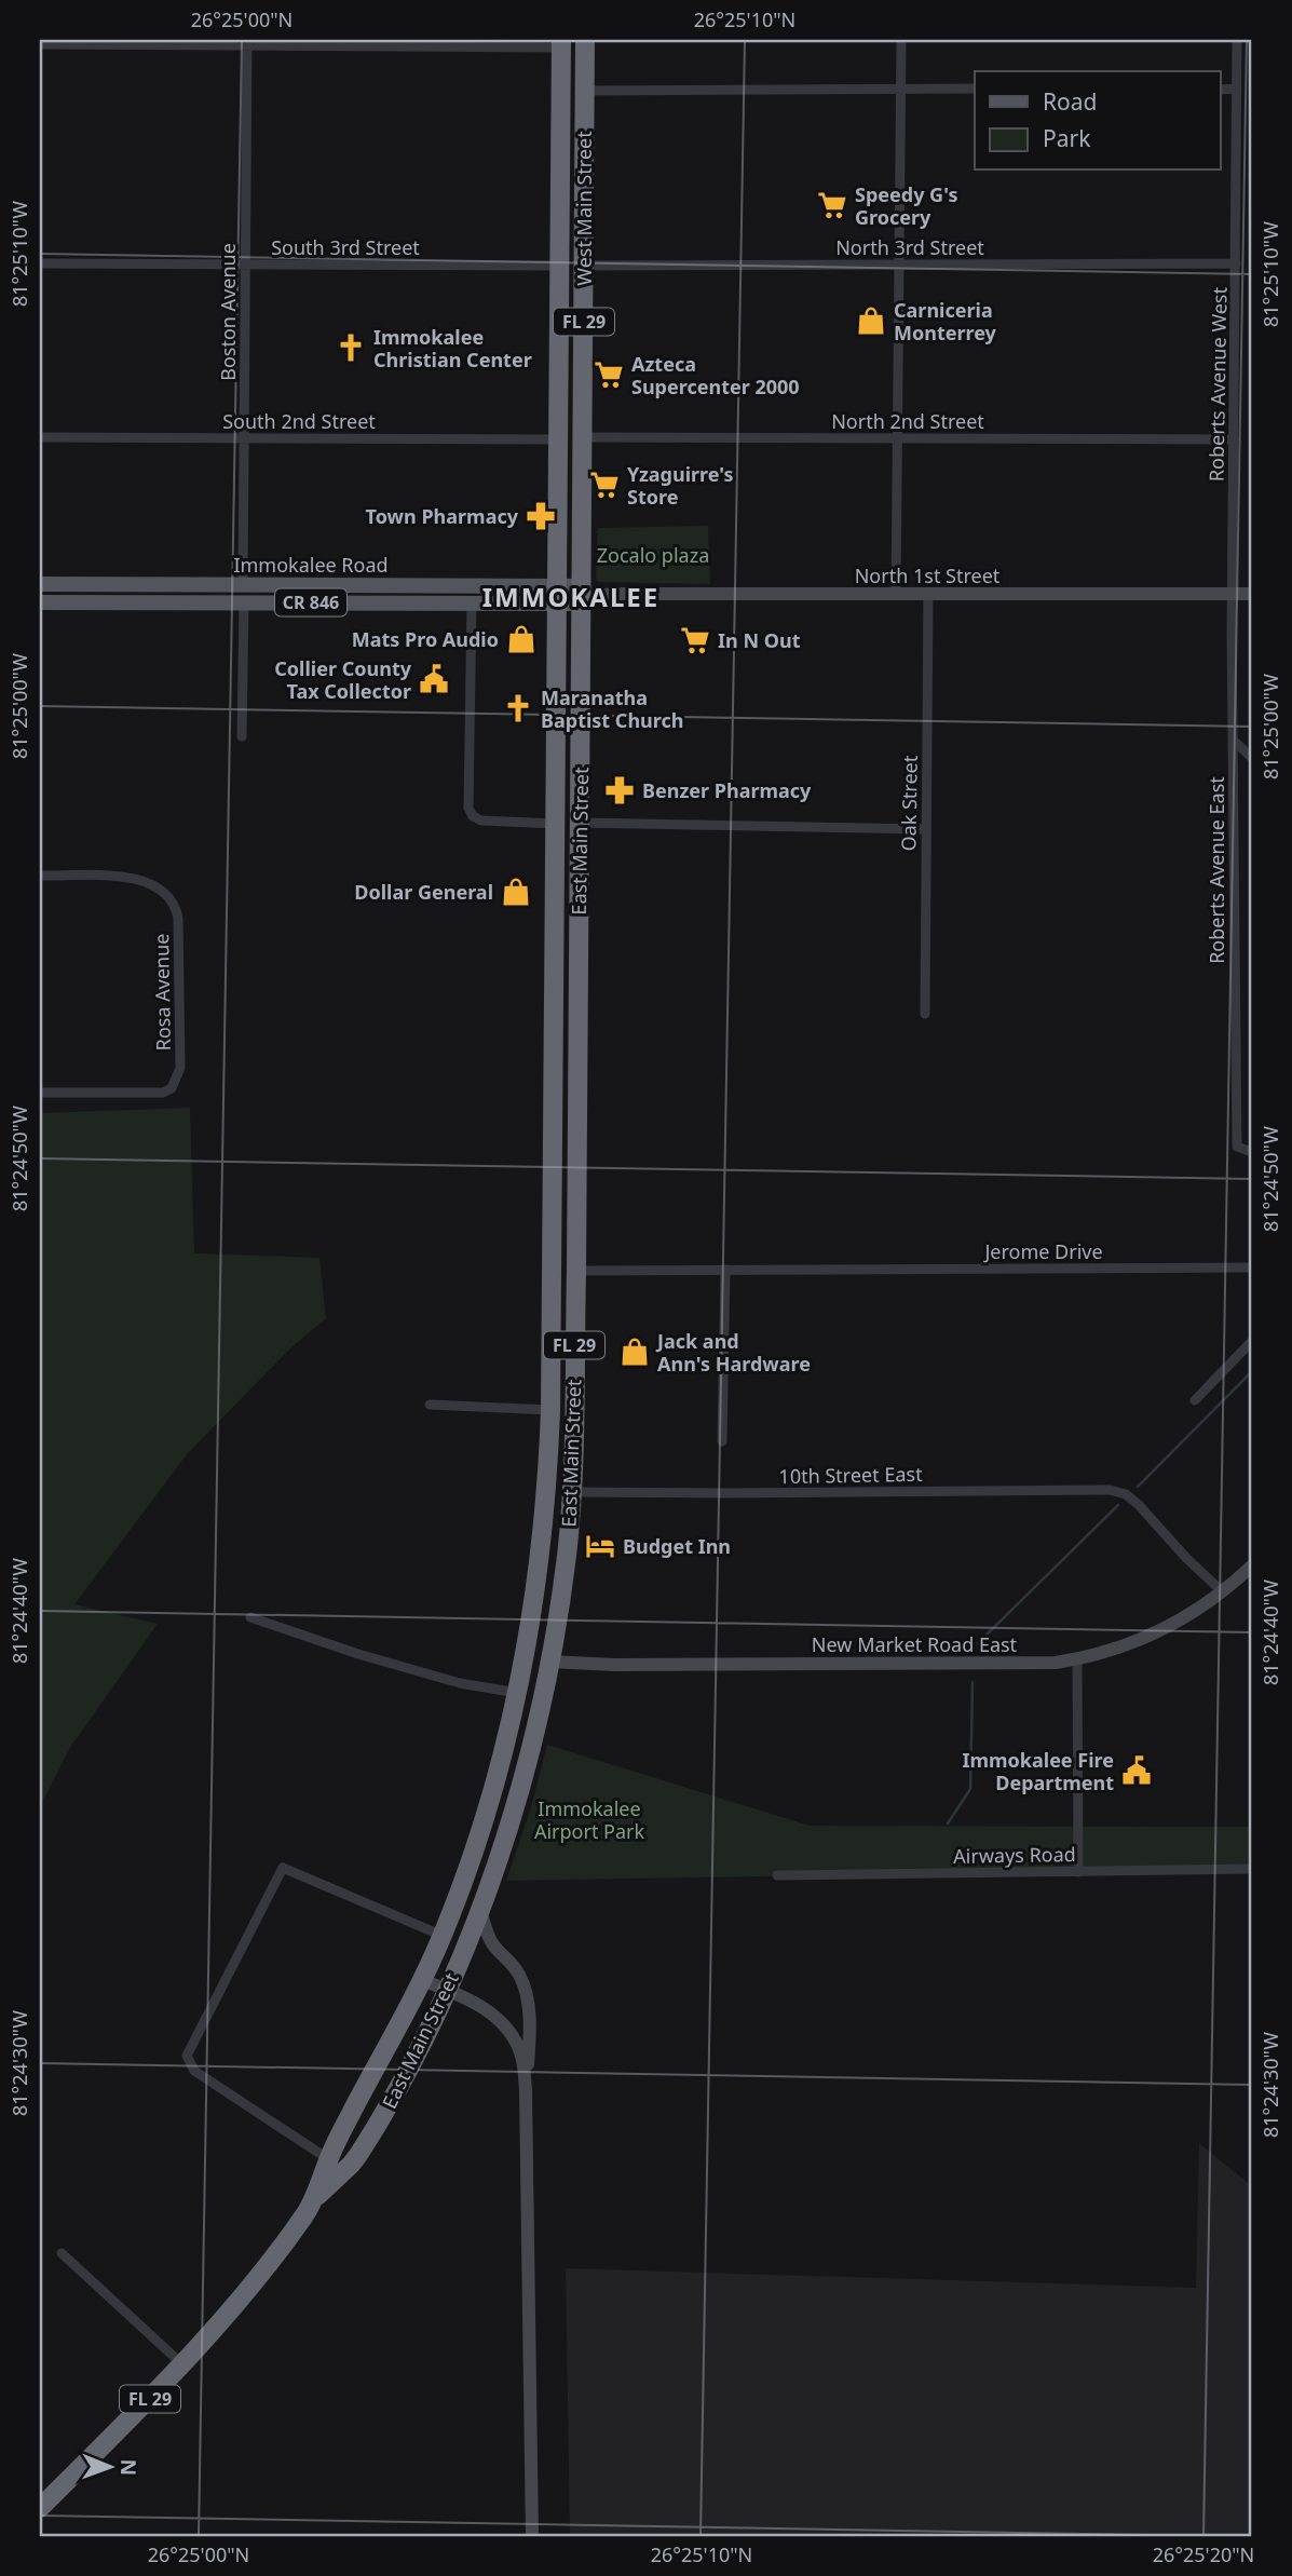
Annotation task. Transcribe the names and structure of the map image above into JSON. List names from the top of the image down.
{
  "streets": {
    "highway": ["West Main Street", "FL 29", "East Main Street"],
    "main road": [
      "Immokalee Road",
      "North 1st Street",
      "CR 846",
      "New Market Road East"
    ],
    "street": [
      "South 3rd Street",
      "North 3rd Street",
      "Boston Avenue",
      "Roberts Avenue West",
      "South 2nd Street",
      "North 2nd Street",
      "Oak Street",
      "Roberts Avenue East",
      "Rosa Avenue",
      "Jerome Drive",
      "10th Street East",
      "Airways Road"
    ]
  },
  "crossings": [
    ["West Main Street", "South 3rd Street"],
    ["West Main Street", "North 3rd Street"],
    ["West Main Street", "South 2nd Street"],
    ["West Main Street", "North 2nd Street"],
    ["West Main Street", "Immokalee Road"],
    ["West Main Street", "North 1st Street"],
    ["West Main Street", "East Main Street"],
    ["South 3rd Street", "Boston Avenue"],
    ["North 3rd Street", "Roberts Avenue West"],
    ["Boston Avenue", "South 2nd Street"],
    ["Boston Avenue", "Immokalee Road"],
    ["Roberts Avenue West", "North 2nd Street"],
    ["Roberts Avenue West", "North 1st Street"],
    ["Roberts Avenue West", "Roberts Avenue East"],
    ["Immokalee Road", "North 1st Street"],
    ["Immokalee Road", "East Main Street"],
    ["North 1st Street", "Oak Street"],
    ["North 1st Street", "East Main Street"],
    ["North 1st Street", "Roberts Avenue East"],
    ["East Main Street", "Jerome Drive"],
    ["East Main Street", "10th Street East"],
    ["East Main Street", "New Market Road East"],
    ["10th Street East", "New Market Road East"]
  ],
  "districts": ["IMMOKALEE"],
  "parks": ["Zocalo plaza", "Immokalee Airport Park"],
  "places": {
    "supermarket": [
      "Speedy G's Grocery",
      "Azteca Supercenter 2000",
      "Yzaguirre's Store",
      "In N Out"
    ],
    "shop": [
      "Carniceria Monterrey",
      "Mats Pro Audio",
      "Dollar General",
      "Jack and Ann's Hardware"
    ],
    "church": ["Immokalee Christian Center", "Maranatha Baptist Church"],
    "pharmacy": ["Town Pharmacy", "Benzer Pharmacy"],
    "public building": ["Collier County Tax Collector", "Immokalee Fire Department"],
    "hotel": ["Budget Inn"]
  },
  "legend": ["Road", "Park"],
  "north": "right",
  "coordinates": [
    "26°25'00\"N",
    "26°25'10\"N",
    "81°25'10\"W",
    "81°25'00\"W",
    "81°24'50\"W",
    "81°24'40\"W",
    "81°24'30\"W",
    "26°25'20\"N"
  ]
}
